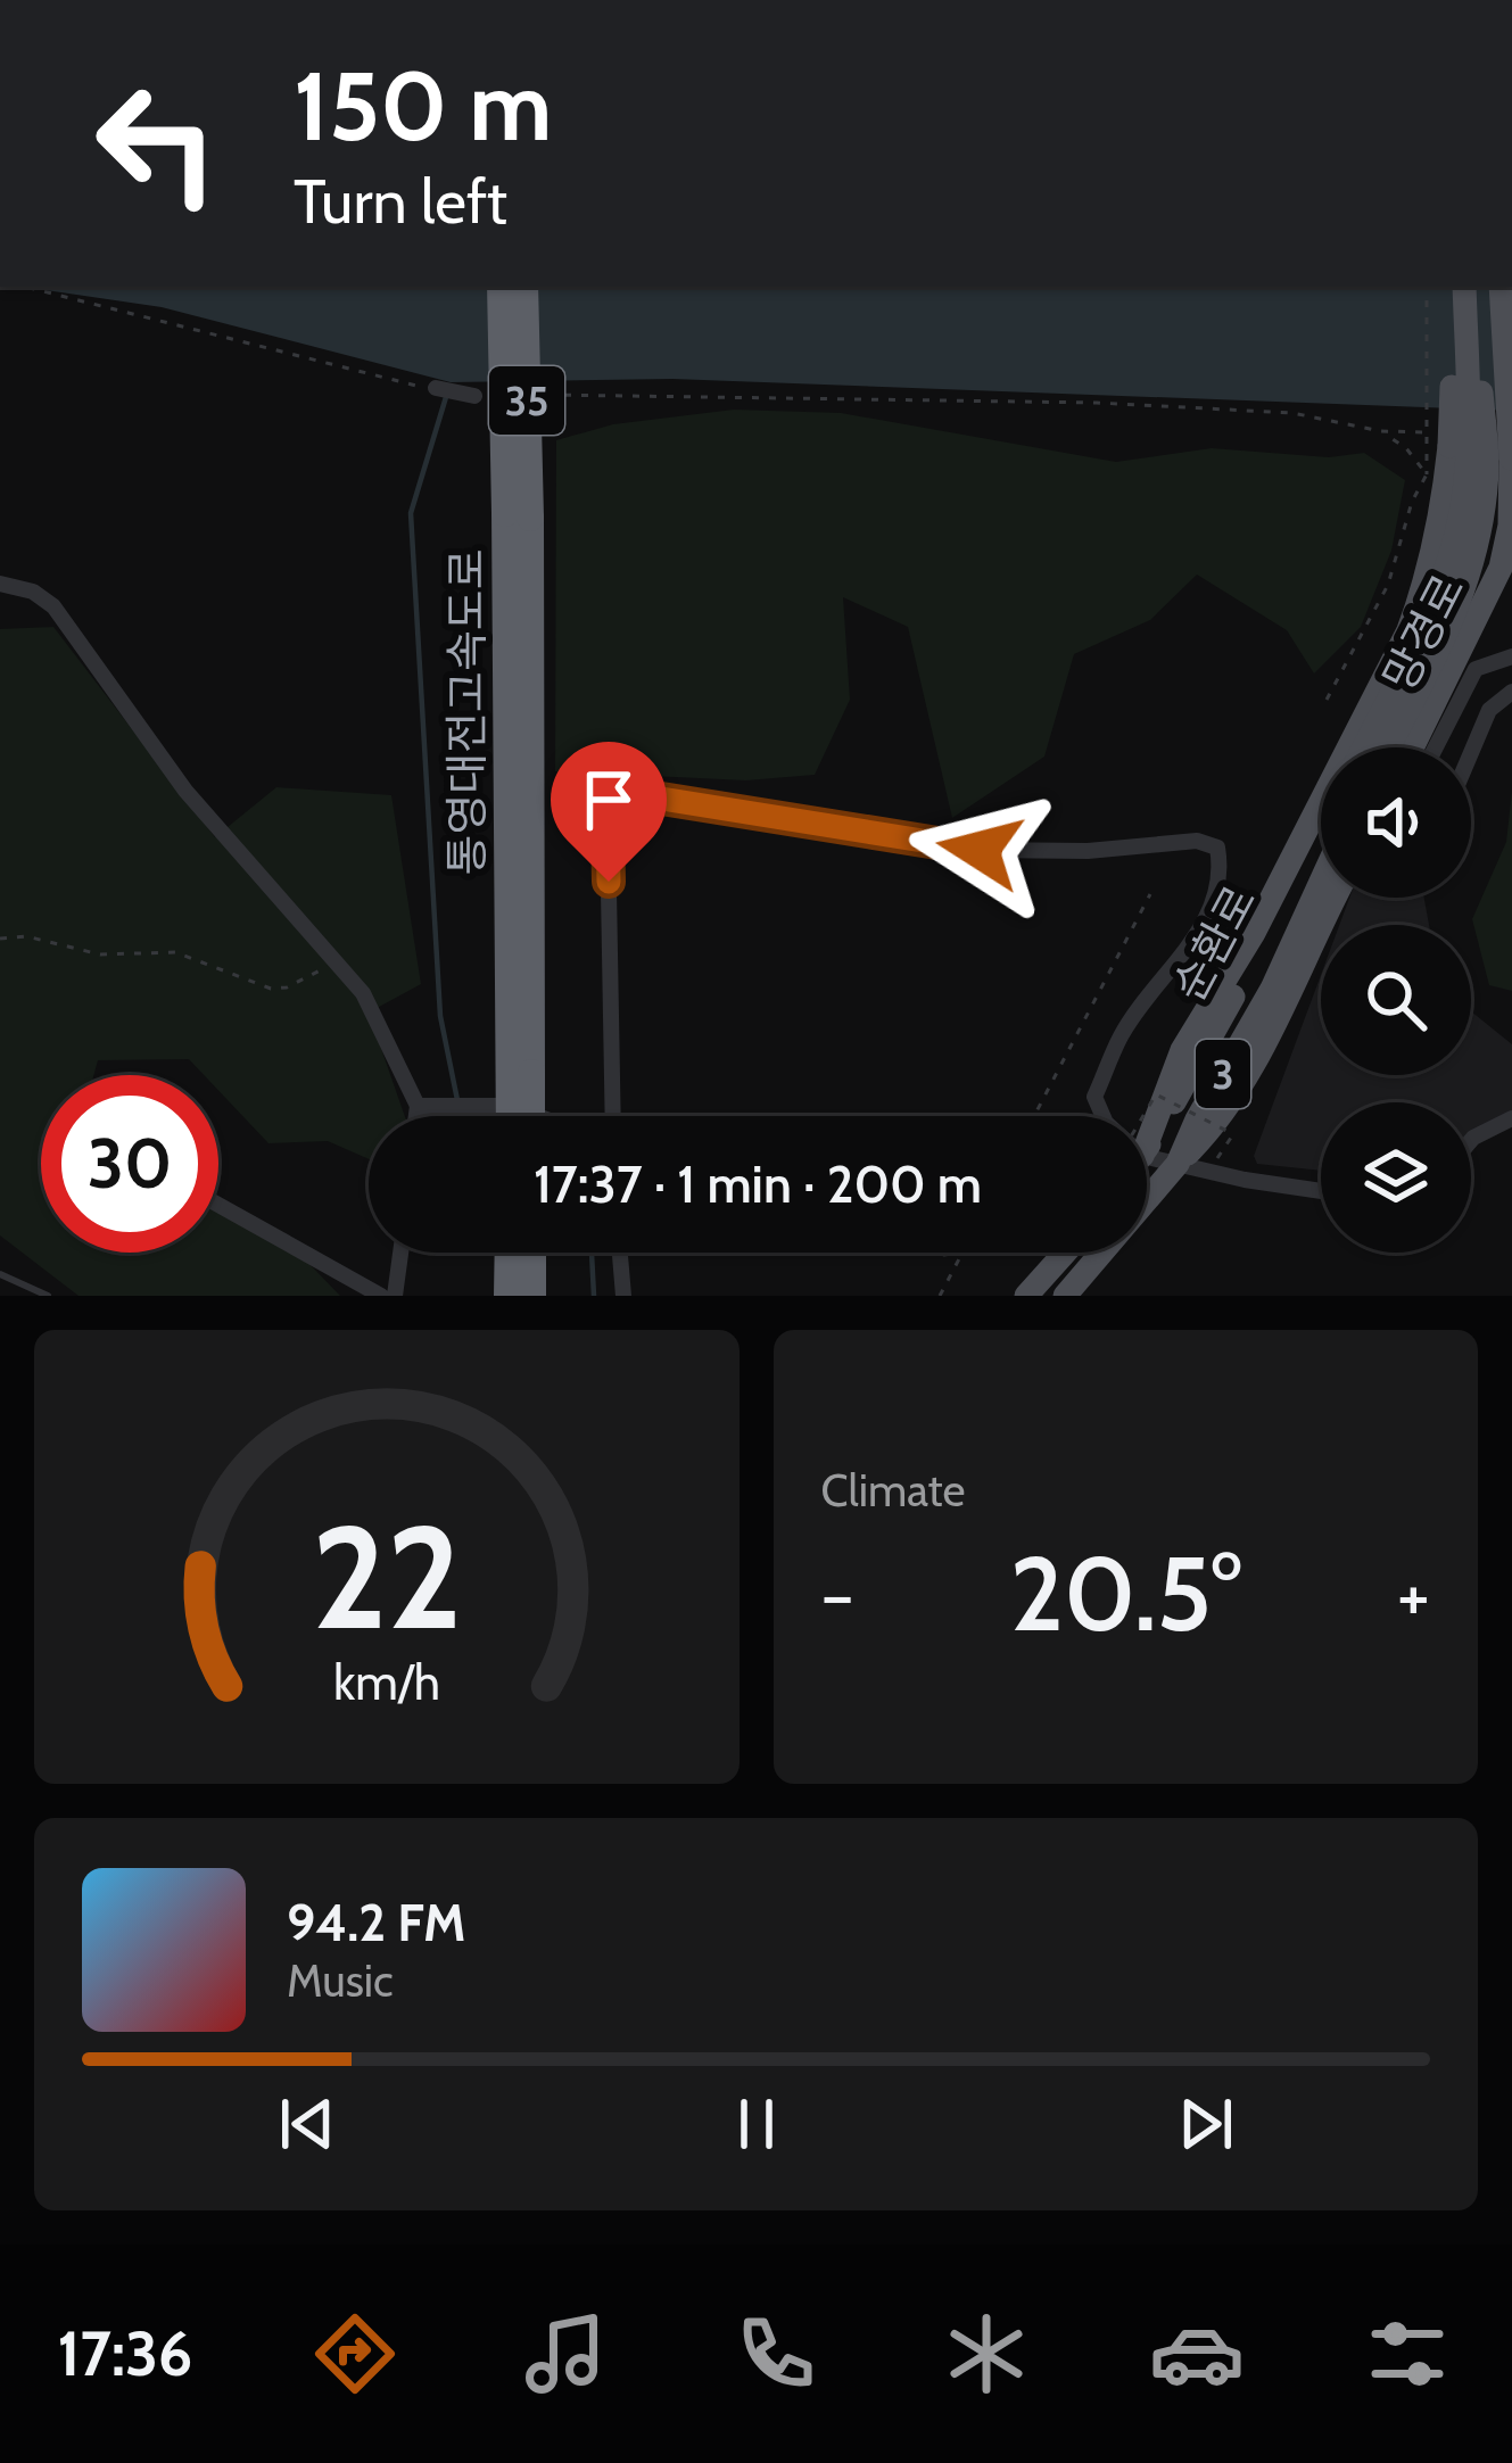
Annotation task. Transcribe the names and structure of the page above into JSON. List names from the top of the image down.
{
  "streets": {
    "highway": ["35", "통영대전고속도로"],
    "main road": ["망경로", "순환로", "3"]
  },
  "page": {
    "turn": ["150 m", "Turn left"],
    "limit": "30",
    "trip": "17:37 · 1 min · 200 m",
    "tile": "Climate",
    "heat": ["−", "20.5°", "+"],
    "song": ["94.2 FM", "Music"],
    "tabs": "17:36",
    "gauge": ["22", "km/h"]
  }
}
